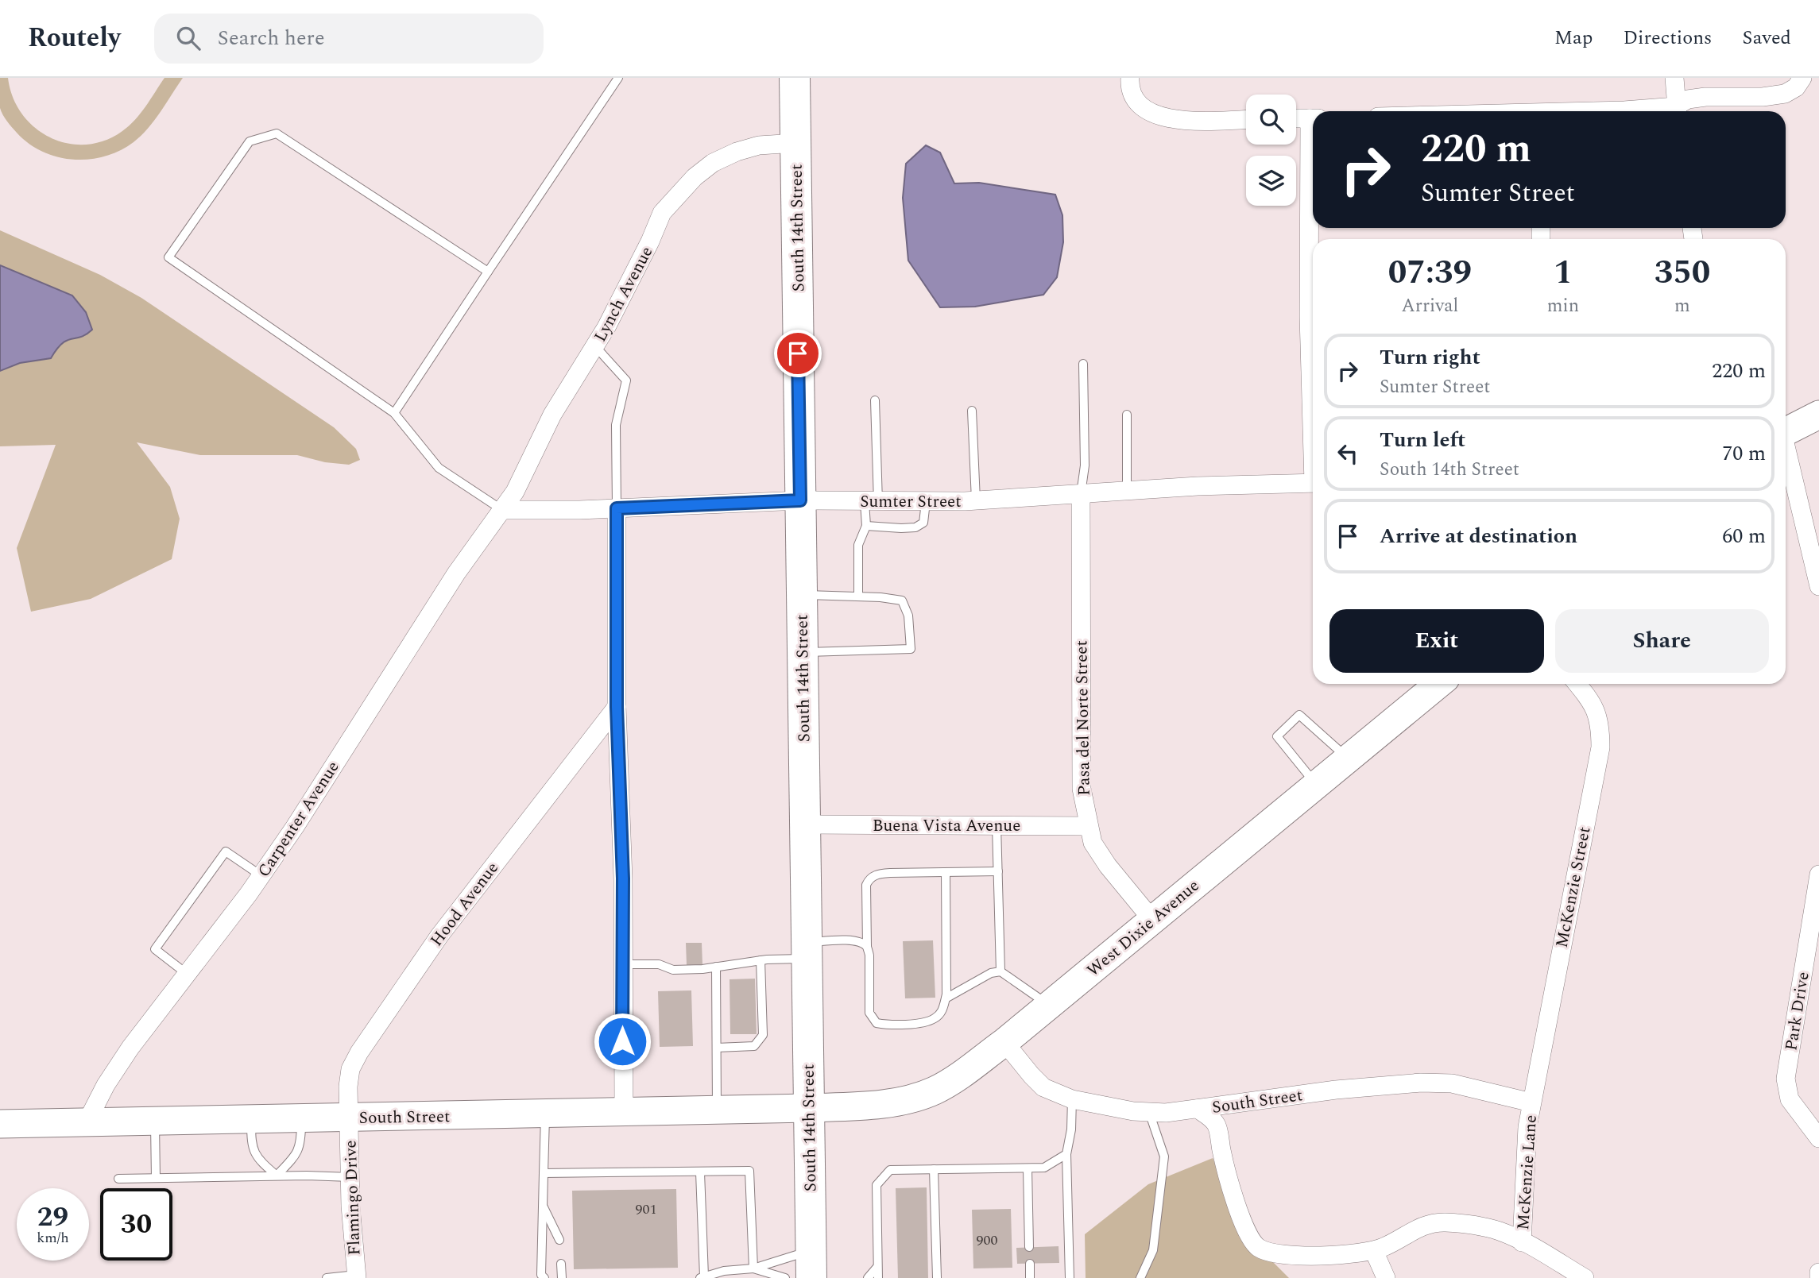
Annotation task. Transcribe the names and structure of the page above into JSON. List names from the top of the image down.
{
  "streets": {
    "highway": ["South 14th Street"],
    "main road": ["West Dixie Avenue", "South Street"],
    "street": [
      "Lynch Avenue",
      "Sumter Street",
      "Pasa del Norte Street",
      "Carpenter Avenue",
      "Buena Vista Avenue",
      "McKenzie Street",
      "Hood Avenue",
      "Park Drive",
      "McKenzie Lane",
      "Flamingo Drive"
    ]
  },
  "crossings": [
    ["South 14th Street", "Lynch Avenue"],
    ["South 14th Street", "Sumter Street"],
    ["South 14th Street", "Buena Vista Avenue"],
    ["South 14th Street", "West Dixie Avenue"],
    ["South 14th Street", "South Street"],
    ["Lynch Avenue", "Sumter Street"],
    ["Lynch Avenue", "Carpenter Avenue"],
    ["Sumter Street", "Pasa del Norte Street"],
    ["Sumter Street", "Carpenter Avenue"],
    ["Pasa del Norte Street", "Buena Vista Avenue"],
    ["Pasa del Norte Street", "West Dixie Avenue"],
    ["Carpenter Avenue", "South Street"],
    ["McKenzie Street", "South Street"],
    ["McKenzie Street", "McKenzie Lane"],
    ["Hood Avenue", "South Street"],
    ["Hood Avenue", "Flamingo Drive"],
    ["West Dixie Avenue", "South Street"],
    ["South Street", "McKenzie Lane"],
    ["South Street", "Flamingo Drive"]
  ],
  "house_numbers": ["901", "900"],
  "page": {
    "header": "Routely",
    "search": "Search here",
    "nav": ["Map", "Directions", "Saved"],
    "turn": ["220 m", "Sumter Street"],
    "eta": [
      "07:39",
      "Arrival",
      "1",
      "min",
      "350",
      "m"
    ],
    "list": [
      {
        "name": "Turn right",
        "note": "Sumter Street",
        "value": "220 m"
      },
      {
        "name": "Turn left",
        "note": "South 14th Street",
        "value": "70 m"
      },
      {
        "name": "Arrive at destination",
        "value": "60 m"
      }
    ],
    "buttons": ["Exit", "Share"],
    "speed": "29 km/h",
    "limit": "30"
  }
}
